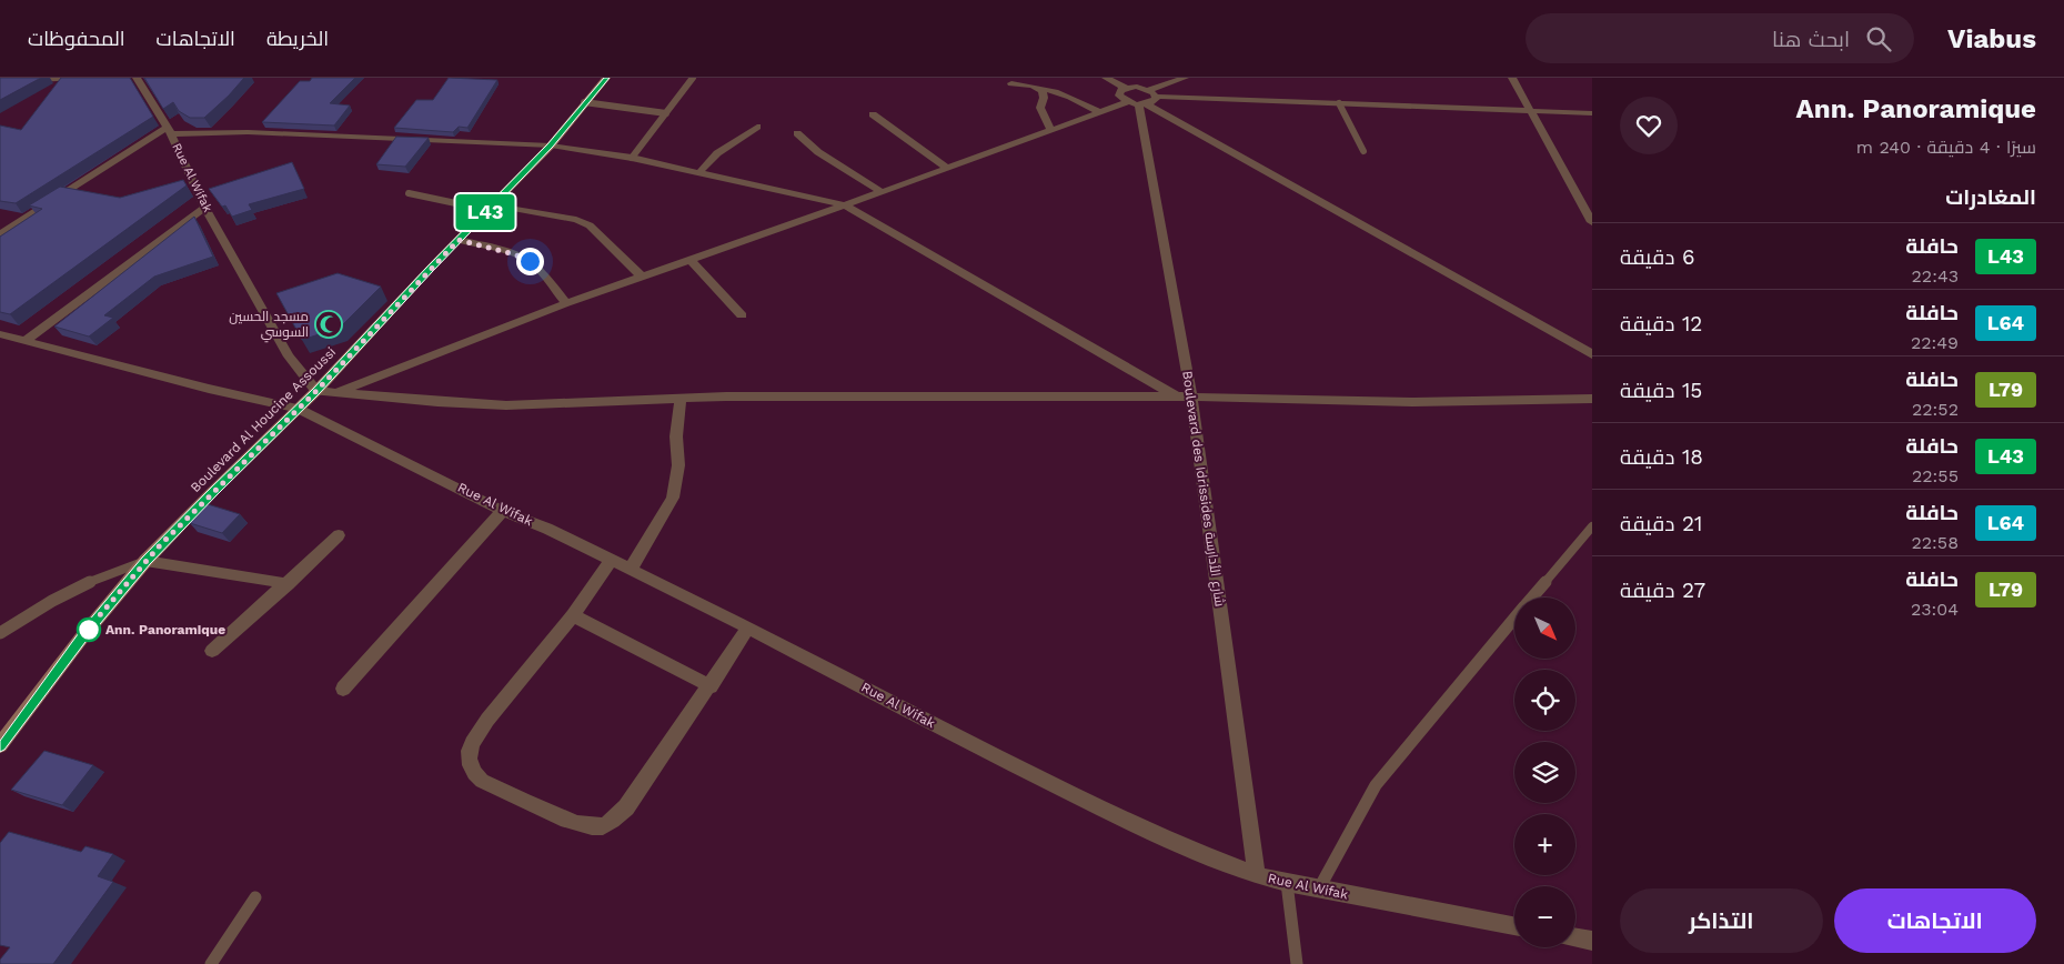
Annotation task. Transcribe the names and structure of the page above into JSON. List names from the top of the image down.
{
  "streets": {
    "street": ["Rue Al Wifak", "Boulevard Al Houcine Assoussi", "Boulevard des Idrissides شارع الأدارسة"]
  },
  "crossings": [
    ["Rue Al Wifak", "Boulevard Al Houcine Assoussi"],
    ["Rue Al Wifak", "Boulevard des Idrissides شارع الأدارسة"]
  ],
  "places": {
    "mosque": ["مسجد الحسين السوسي"],
    "other": ["Ann. Panoramique"]
  },
  "lines": ["bus line L43"],
  "north": "bottom right",
  "page": {
    "header": "Viabus",
    "search": "ابحث هنا",
    "nav": ["الخريطة", "الاتجاهات", "المحفوظات"],
    "heading": [
      ["Ann. Panoramique", "سيرًا · 4 دقيقة · 240 m"],
      "المغادرات"
    ],
    "on_map": "L43",
    "list": [
      {
        "mark": "L43",
        "name": "حافلة",
        "note": "22:43",
        "value": "6 دقيقة"
      },
      {
        "mark": "L64",
        "name": "حافلة",
        "note": "22:49",
        "value": "12 دقيقة"
      },
      {
        "mark": "L79",
        "name": "حافلة",
        "note": "22:52",
        "value": "15 دقيقة"
      },
      {
        "mark": "L43",
        "name": "حافلة",
        "note": "22:55",
        "value": "18 دقيقة"
      },
      {
        "mark": "L64",
        "name": "حافلة",
        "note": "22:58",
        "value": "21 دقيقة"
      },
      {
        "mark": "L79",
        "name": "حافلة",
        "note": "23:04",
        "value": "27 دقيقة"
      }
    ],
    "map_buttons": ["+", "−"],
    "buttons": ["الاتجاهات", "التذاكر"]
  }
}
